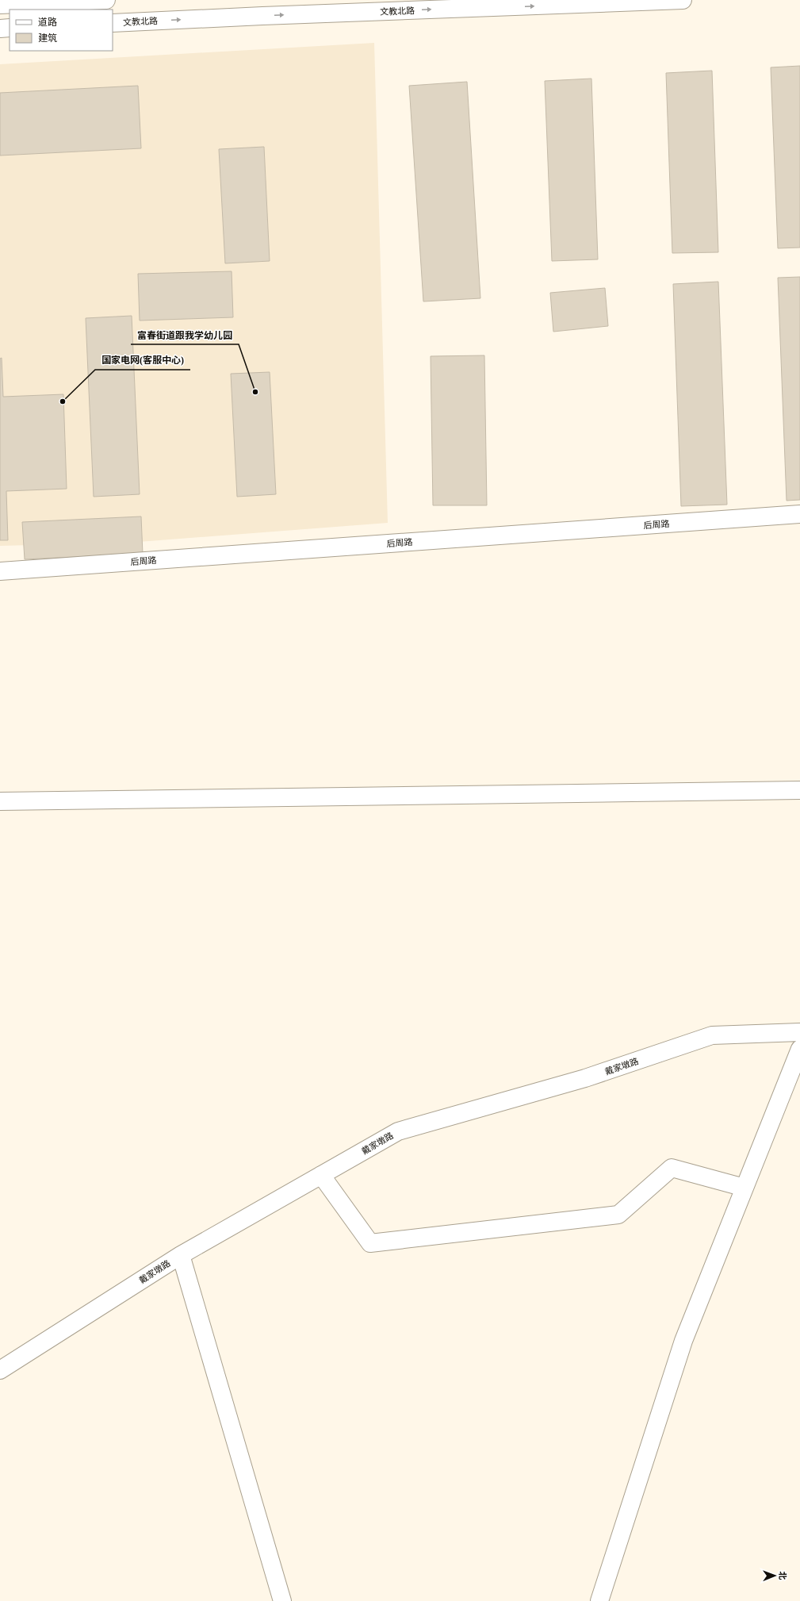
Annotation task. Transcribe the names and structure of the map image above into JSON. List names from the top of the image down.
{
  "streets": {
    "street": ["文教北路", "后周路", "戴家墩路"]
  },
  "one_way": ["文教北路"],
  "places": ["富春街道跟我学幼儿园", "国家电网(客服中心)"],
  "legend": ["道路", "建筑"],
  "north": "right"
}
